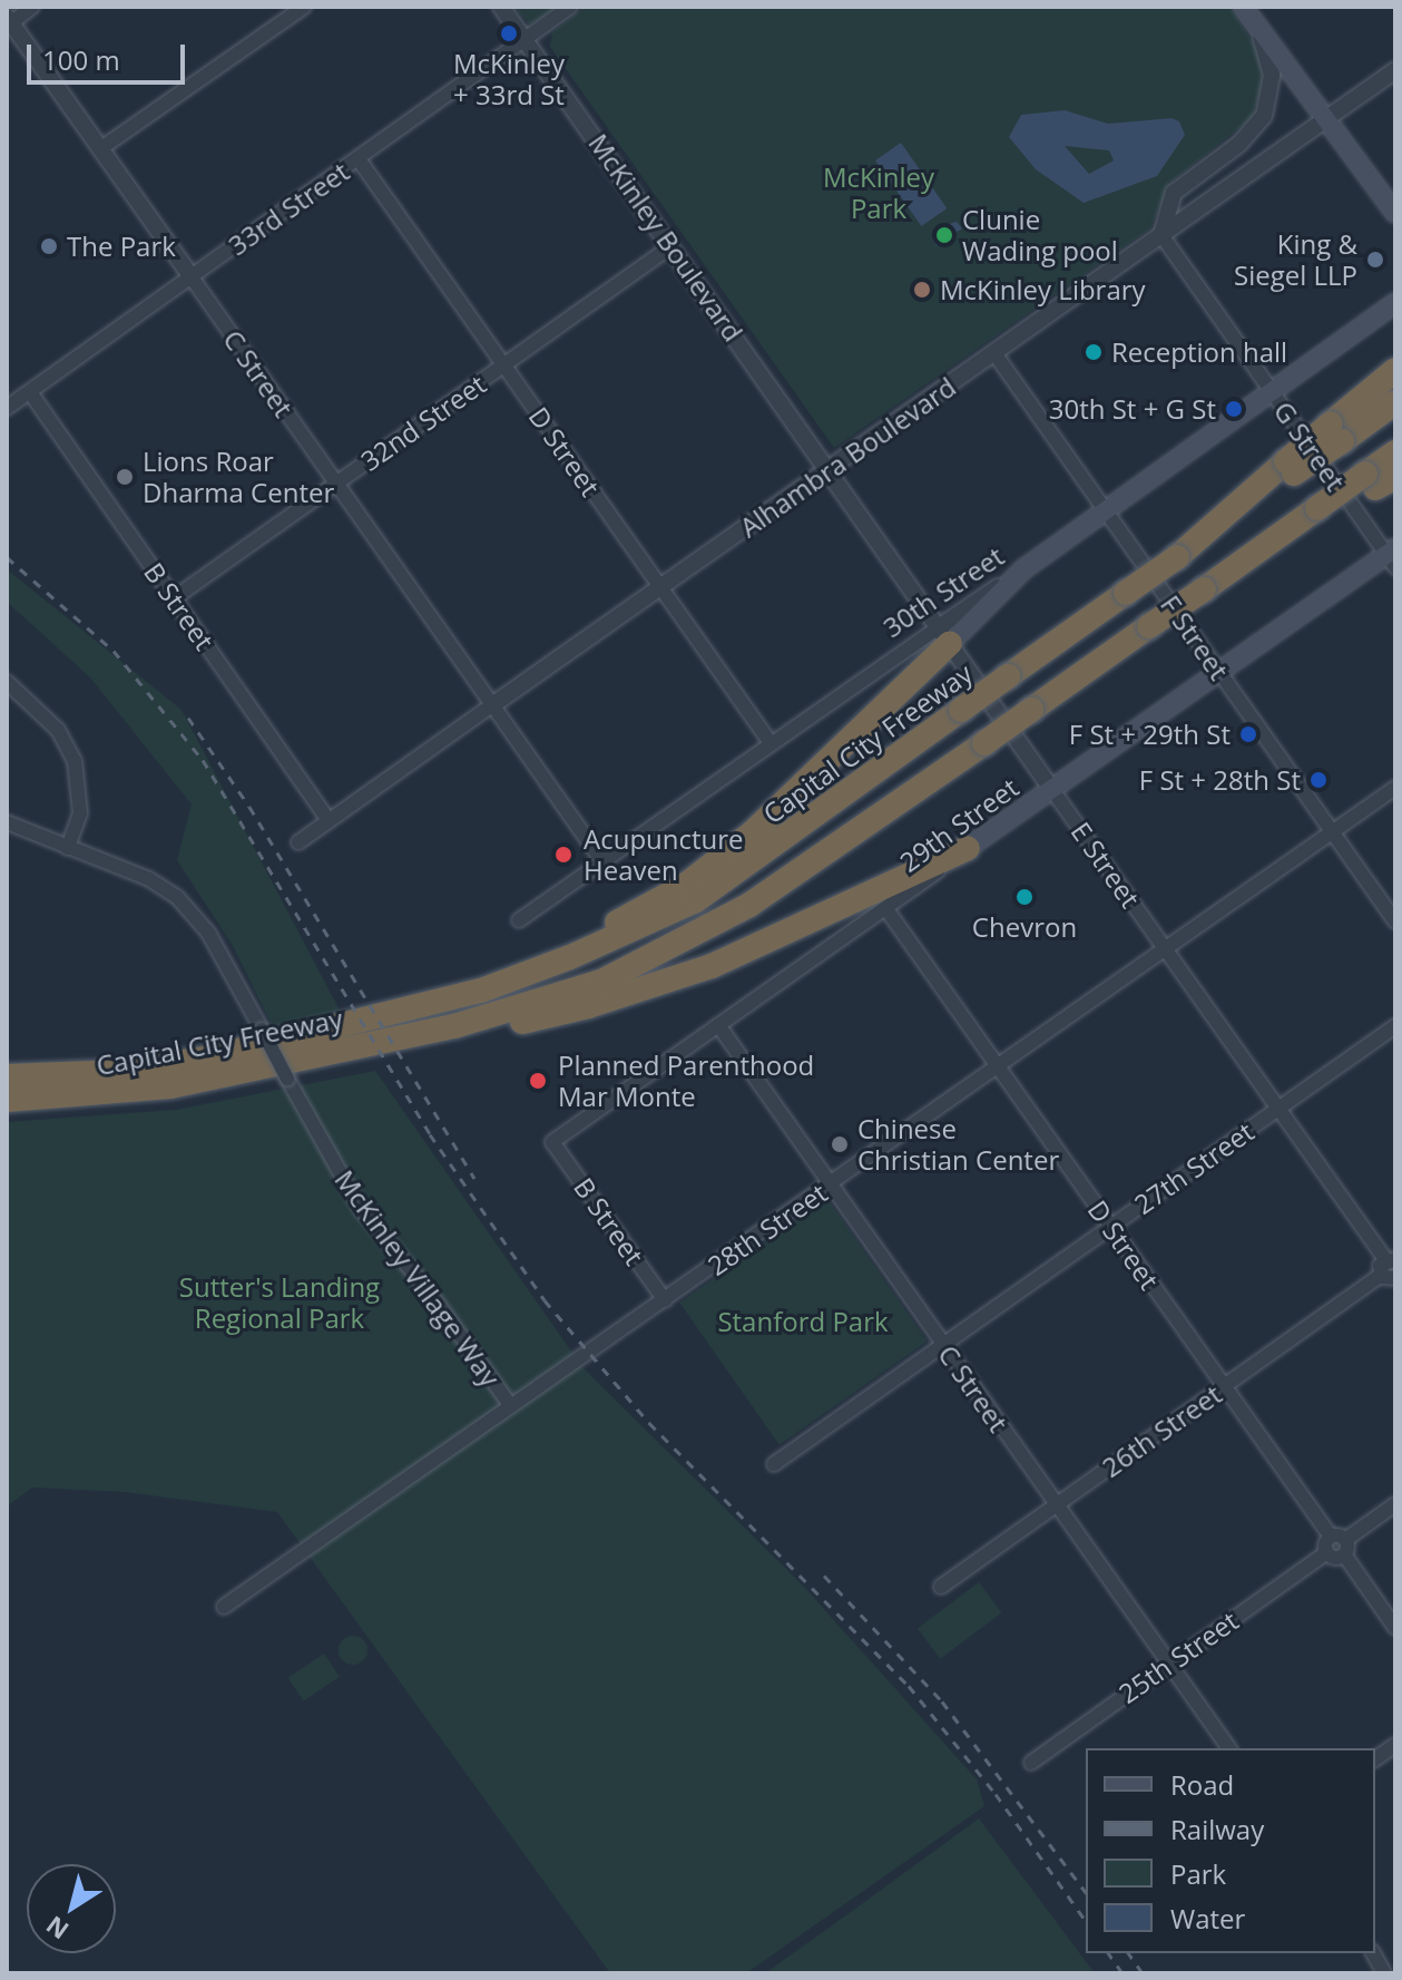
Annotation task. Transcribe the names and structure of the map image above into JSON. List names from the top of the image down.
{
  "streets": {
    "highway": ["Capital City Freeway"],
    "main road": ["30th Street", "29th Street"],
    "street": [
      "33rd Street",
      "McKinley Boulevard",
      "C Street",
      "32nd Street",
      "G Street",
      "D Street",
      "Alhambra Boulevard",
      "B Street",
      "F Street",
      "E Street",
      "27th Street",
      "28th Street",
      "McKinley Village Way",
      "26th Street",
      "25th Street"
    ]
  },
  "crossings": [
    ["33rd Street", "McKinley Boulevard"],
    ["33rd Street", "C Street"],
    ["33rd Street", "D Street"],
    ["33rd Street", "B Street"],
    ["McKinley Boulevard", "32nd Street"],
    ["McKinley Boulevard", "Alhambra Boulevard"],
    ["McKinley Boulevard", "E Street"],
    ["C Street", "32nd Street"],
    ["C Street", "Alhambra Boulevard"],
    ["C Street", "30th Street"],
    ["C Street", "29th Street"],
    ["C Street", "27th Street"],
    ["C Street", "28th Street"],
    ["C Street", "26th Street"],
    ["C Street", "25th Street"],
    ["32nd Street", "D Street"],
    ["32nd Street", "B Street"],
    ["G Street", "Alhambra Boulevard"],
    ["G Street", "30th Street"],
    ["G Street", "29th Street"],
    ["D Street", "Alhambra Boulevard"],
    ["D Street", "30th Street"],
    ["D Street", "29th Street"],
    ["D Street", "27th Street"],
    ["D Street", "28th Street"],
    ["D Street", "26th Street"],
    ["D Street", "25th Street"],
    ["Alhambra Boulevard", "B Street"],
    ["Alhambra Boulevard", "F Street"],
    ["Alhambra Boulevard", "E Street"],
    ["30th Street", "F Street"],
    ["30th Street", "E Street"],
    ["B Street", "29th Street"],
    ["B Street", "28th Street"],
    ["F Street", "29th Street"],
    ["F Street", "28th Street"],
    ["29th Street", "E Street"],
    ["E Street", "27th Street"],
    ["E Street", "28th Street"],
    ["28th Street", "McKinley Village Way"]
  ],
  "parks": ["McKinley Park", "Sutter's Landing Regional Park", "Stanford Park"],
  "places": [
    "McKinley + 33rd St",
    "Clunie Wading pool",
    "The Park",
    "King & Siegel LLP",
    "McKinley Library",
    "Reception hall",
    "30th St + G St",
    "Lions Roar Dharma Center",
    "F St + 29th St",
    "F St + 28th St",
    "Acupuncture Heaven",
    "Chevron",
    "Planned Parenthood Mar Monte",
    "Chinese Christian Center"
  ],
  "legend": [
    "Road",
    "Railway",
    "Park",
    "Water"
  ],
  "scale_bar": "100 m",
  "north": "bottom left"
}
